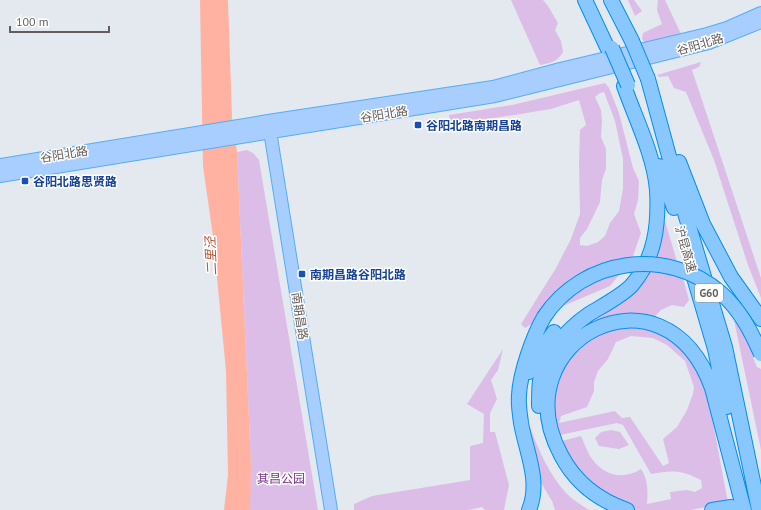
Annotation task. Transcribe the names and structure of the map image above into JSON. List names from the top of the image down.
{
  "streets": {
    "highway": ["沪昆高速", "G60"],
    "main road": ["谷阳北路", "南期昌路"]
  },
  "crossings": [
    ["谷阳北路", "南期昌路"]
  ],
  "water": ["二里泾"],
  "parks": ["其昌公园"],
  "places": {
    "transit": ["谷阳北路南期昌路", "谷阳北路思贤路", "南期昌路谷阳北路"]
  },
  "scale_bar": "100 m"
}
